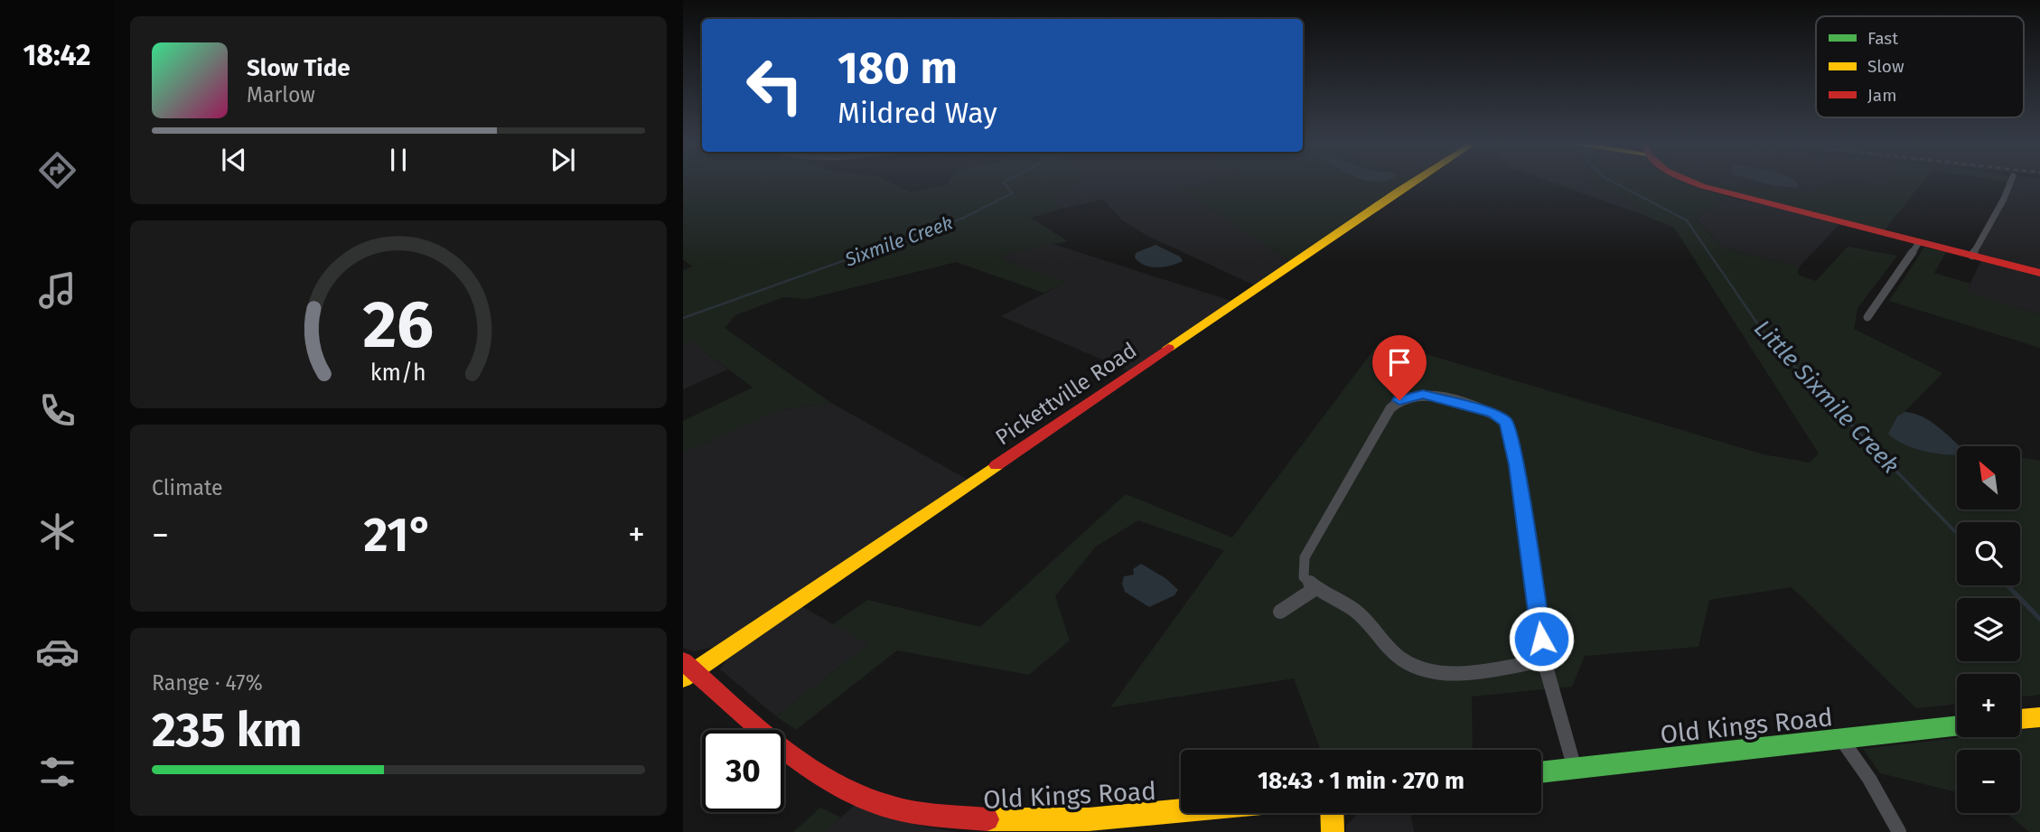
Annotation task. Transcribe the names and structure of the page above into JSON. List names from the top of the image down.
{
  "streets": {
    "street": ["Pickettville Road", "Old Kings Road"]
  },
  "crossings": [
    ["Pickettville Road", "Old Kings Road"]
  ],
  "water": ["Sixmile Creek", "Little Sixmile Creek"],
  "legend": ["Fast", "Slow", "Jam"],
  "north": "top left",
  "page": {
    "tabs": "18:42",
    "turn": ["180 m", "Mildred Way"],
    "song": ["Slow Tide", "Marlow"],
    "tile": [
      "Climate",
      ["Range · 47%", "235 km"]
    ],
    "map_buttons": ["+", "−"],
    "heat": ["−", "21°", "+"],
    "limit": "30",
    "trip": "18:43 · 1 min · 270 m",
    "gauge": ["26", "km/h"]
  }
}
